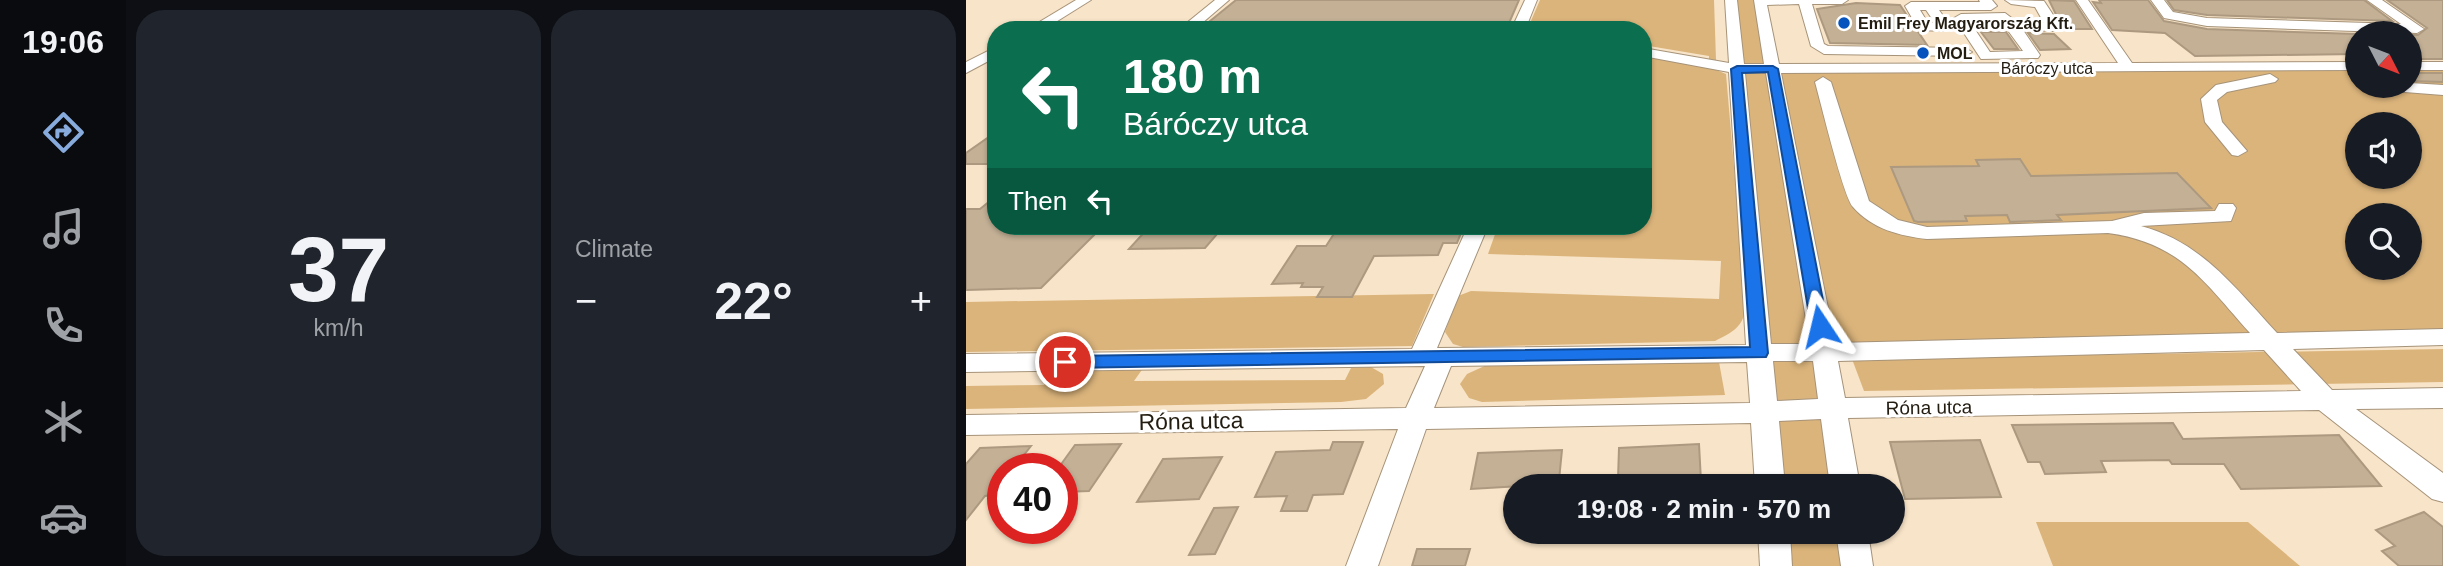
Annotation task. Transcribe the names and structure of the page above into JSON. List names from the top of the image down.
{
  "streets": {
    "street": ["Báróczy utca", "Róna utca"]
  },
  "places": ["Emil Frey Magyarország Kft.", "MOL"],
  "north": "bottom right",
  "page": {
    "tabs": "19:06",
    "tile": [
      ["37", "km/h"],
      "Climate"
    ],
    "turn": ["180 m", "Báróczy utca"],
    "then": "Then",
    "heat": ["−", "22°", "+"],
    "limit": "40",
    "trip": "19:08 · 2 min · 570 m"
  }
}
